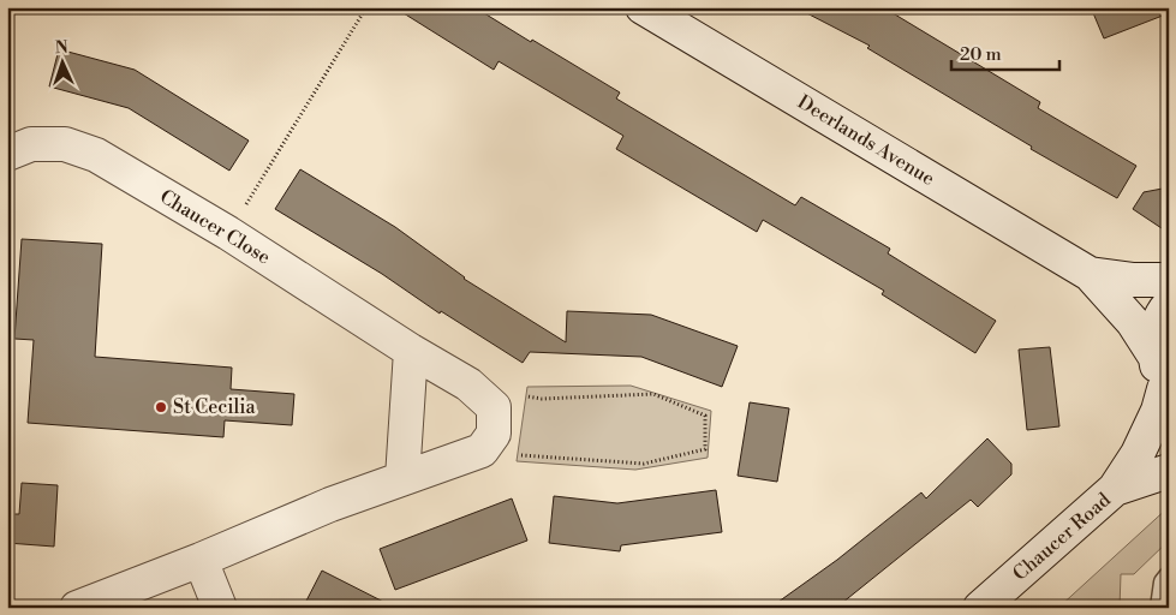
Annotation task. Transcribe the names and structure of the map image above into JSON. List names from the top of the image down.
{
  "streets": {
    "street": ["Deerlands Avenue", "Chaucer Close", "Chaucer Road"]
  },
  "places": ["St Cecilia"],
  "scale_bar": "20 m",
  "north": "top"
}
